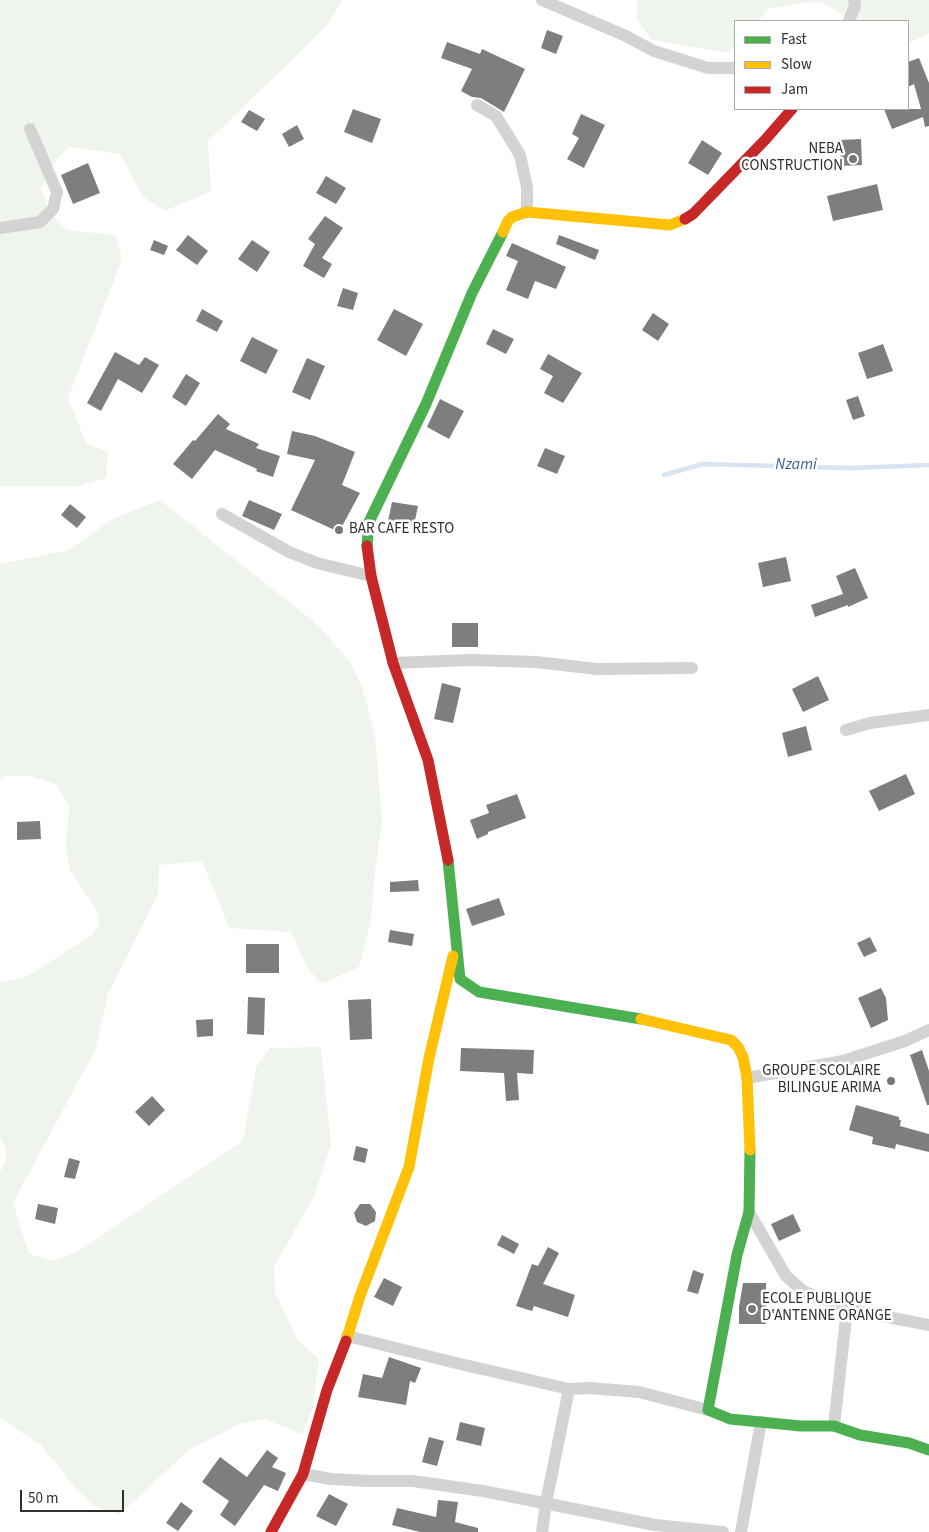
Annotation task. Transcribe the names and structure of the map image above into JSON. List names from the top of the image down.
{
  "water": ["Nzami"],
  "places": [
    "NEBA CONSTRUCTION",
    "BAR CAFE RESTO",
    "GROUPE SCOLAIRE BILINGUE ARIMA",
    "ECOLE PUBLIQUE D'ANTENNE ORANGE"
  ],
  "legend": ["Fast", "Slow", "Jam"],
  "scale_bar": "50 m"
}
